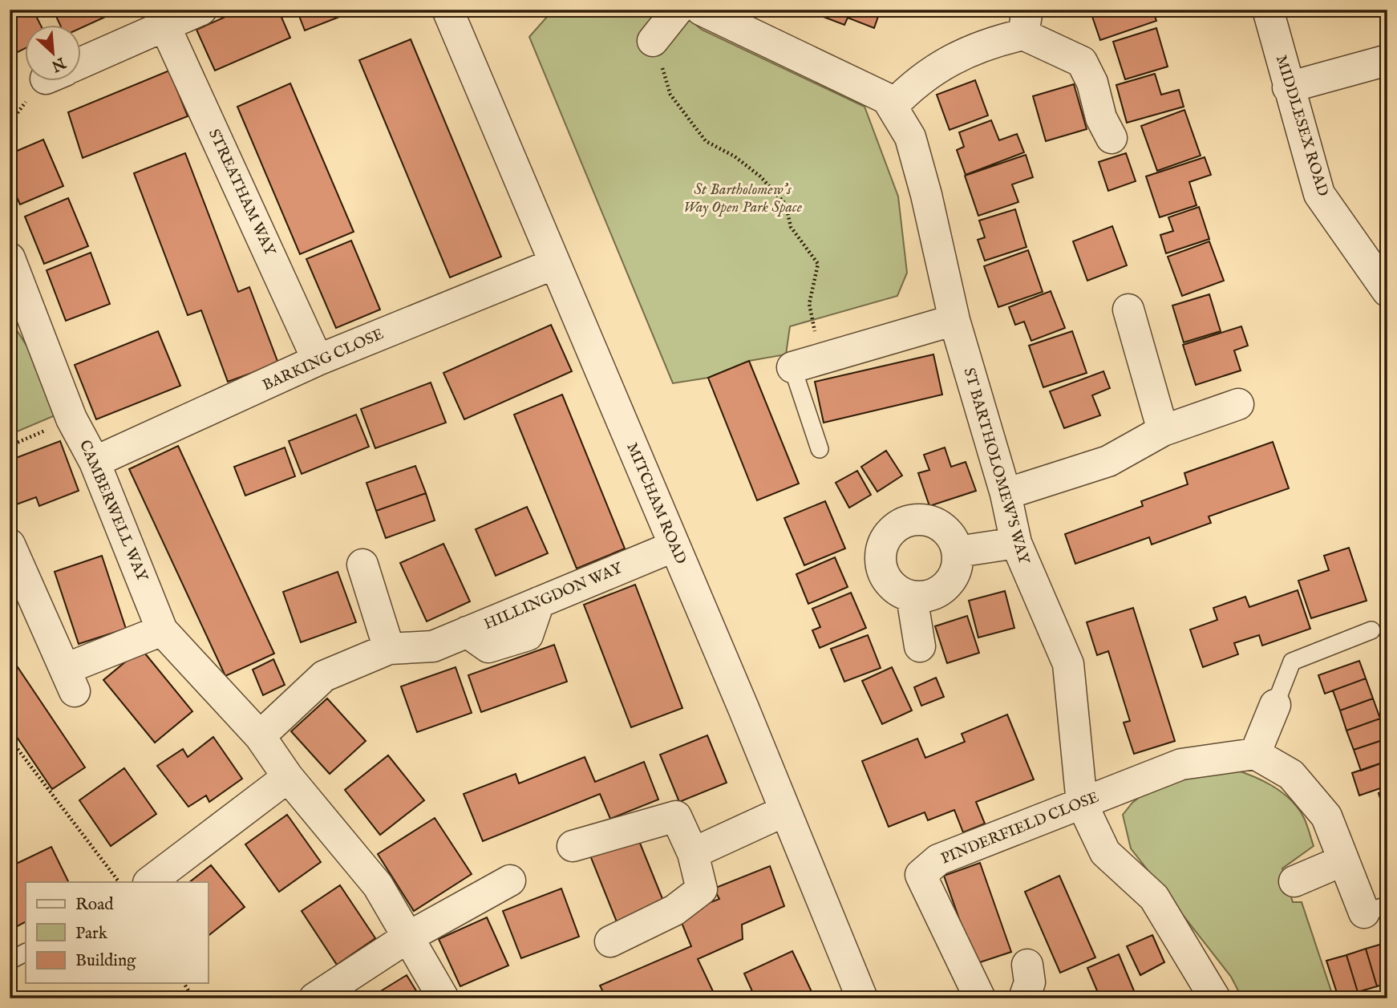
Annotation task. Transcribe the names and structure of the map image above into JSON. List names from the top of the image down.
{
  "streets": {
    "street": [
      "MIDDLESEX ROAD",
      "STREATHAM WAY",
      "BARKING CLOSE",
      "ST BARTHOLOMEW'S WAY",
      "MITCHAM ROAD",
      "CAMBERWELL WAY",
      "HILLINGDON WAY",
      "PINDERFIELD CLOSE"
    ]
  },
  "crossings": [
    ["STREATHAM WAY", "BARKING CLOSE"],
    ["BARKING CLOSE", "MITCHAM ROAD"],
    ["BARKING CLOSE", "CAMBERWELL WAY"],
    ["ST BARTHOLOMEW'S WAY", "PINDERFIELD CLOSE"],
    ["MITCHAM ROAD", "HILLINGDON WAY"]
  ],
  "parks": ["St Bartholomew's Way Open Park Space"],
  "legend": ["Road", "Park", "Building"],
  "north": "bottom right"
}
